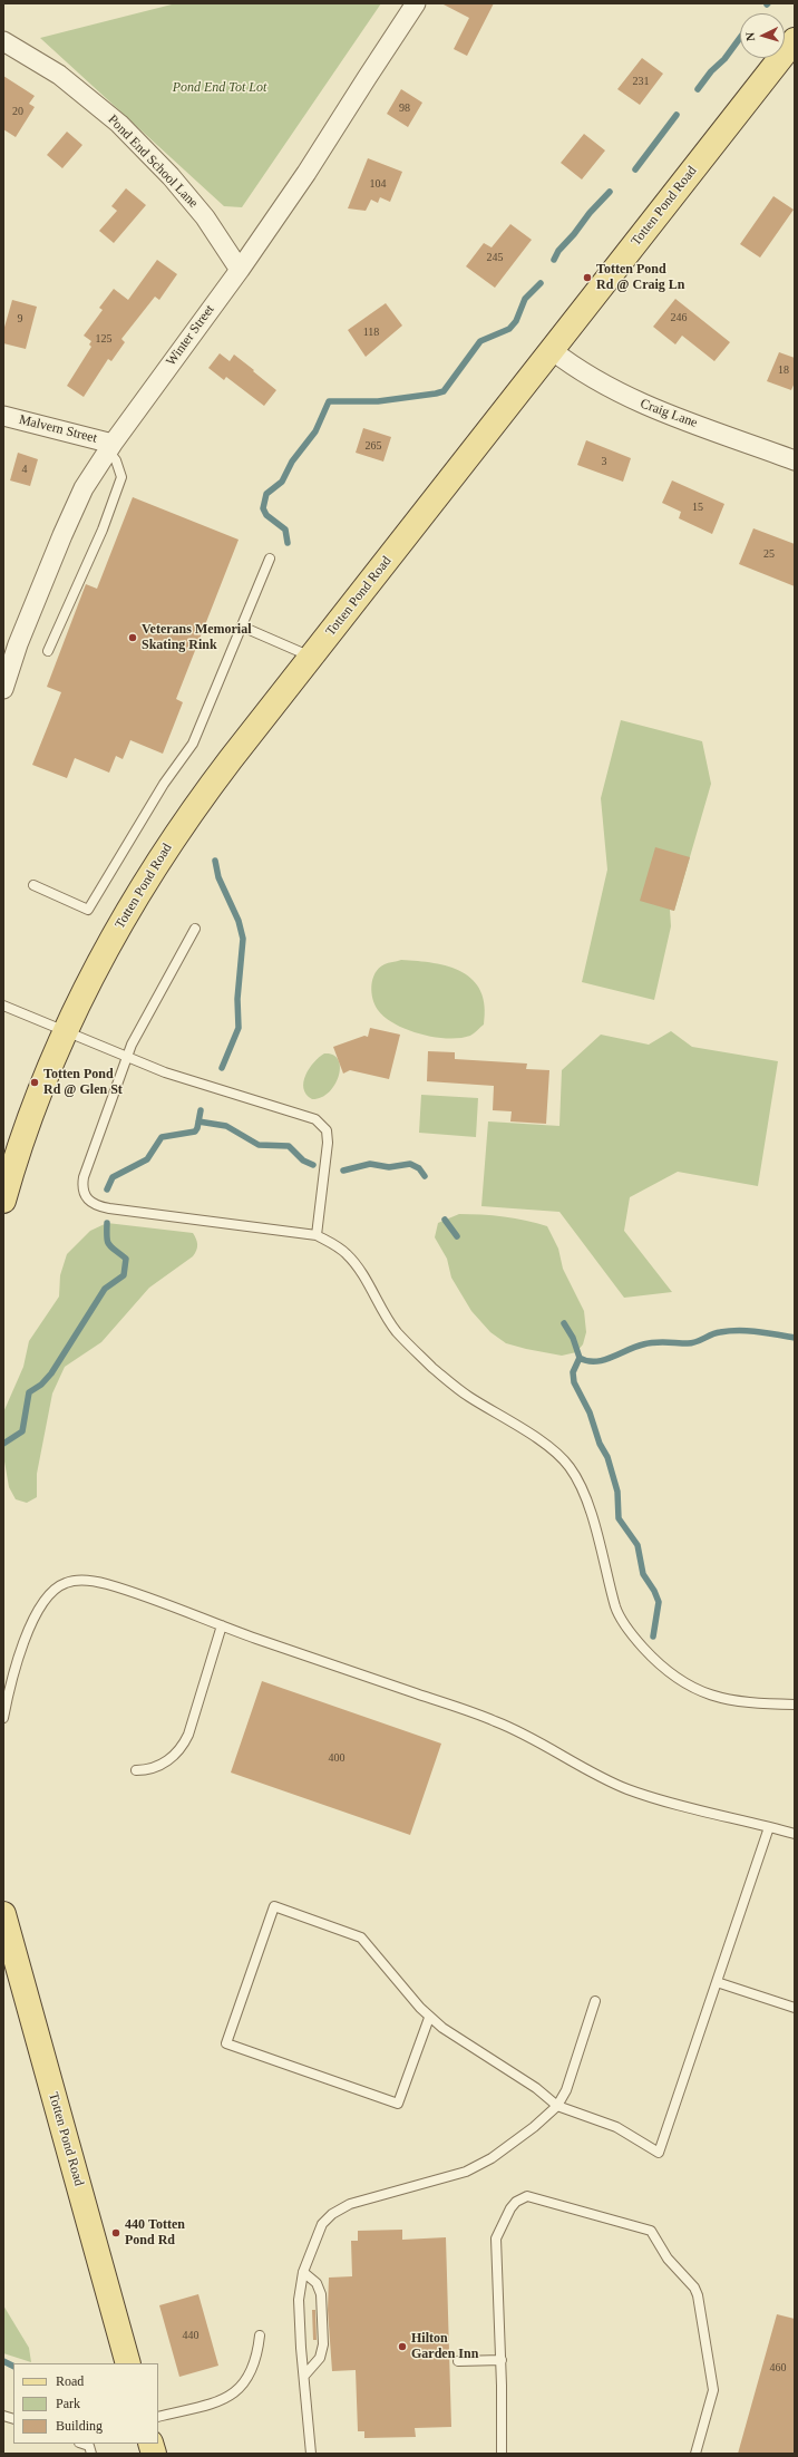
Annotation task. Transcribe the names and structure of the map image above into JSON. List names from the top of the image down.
{
  "streets": {
    "main road": ["Totten Pond Road"],
    "street": [
      "Pond End School Lane",
      "Winter Street",
      "Craig Lane",
      "Malvern Street"
    ]
  },
  "crossings": [
    ["Pond End School Lane", "Winter Street"],
    ["Totten Pond Road", "Craig Lane"],
    ["Winter Street", "Malvern Street"]
  ],
  "parks": ["Pond End Tot Lot"],
  "places": [
    "Totten Pond Rd @ Craig Ln",
    "Veterans Memorial Skating Rink",
    "Totten Pond Rd @ Glen St",
    "440 Totten Pond Rd",
    "Hilton Garden Inn"
  ],
  "house_numbers": [
    "231",
    "98",
    "20",
    "104",
    "245",
    "246",
    "9",
    "118",
    "125",
    "18",
    "265",
    "3",
    "4",
    "15",
    "25",
    "400",
    "440",
    "460"
  ],
  "legend": ["Road", "Park", "Building"],
  "north": "left"
}
